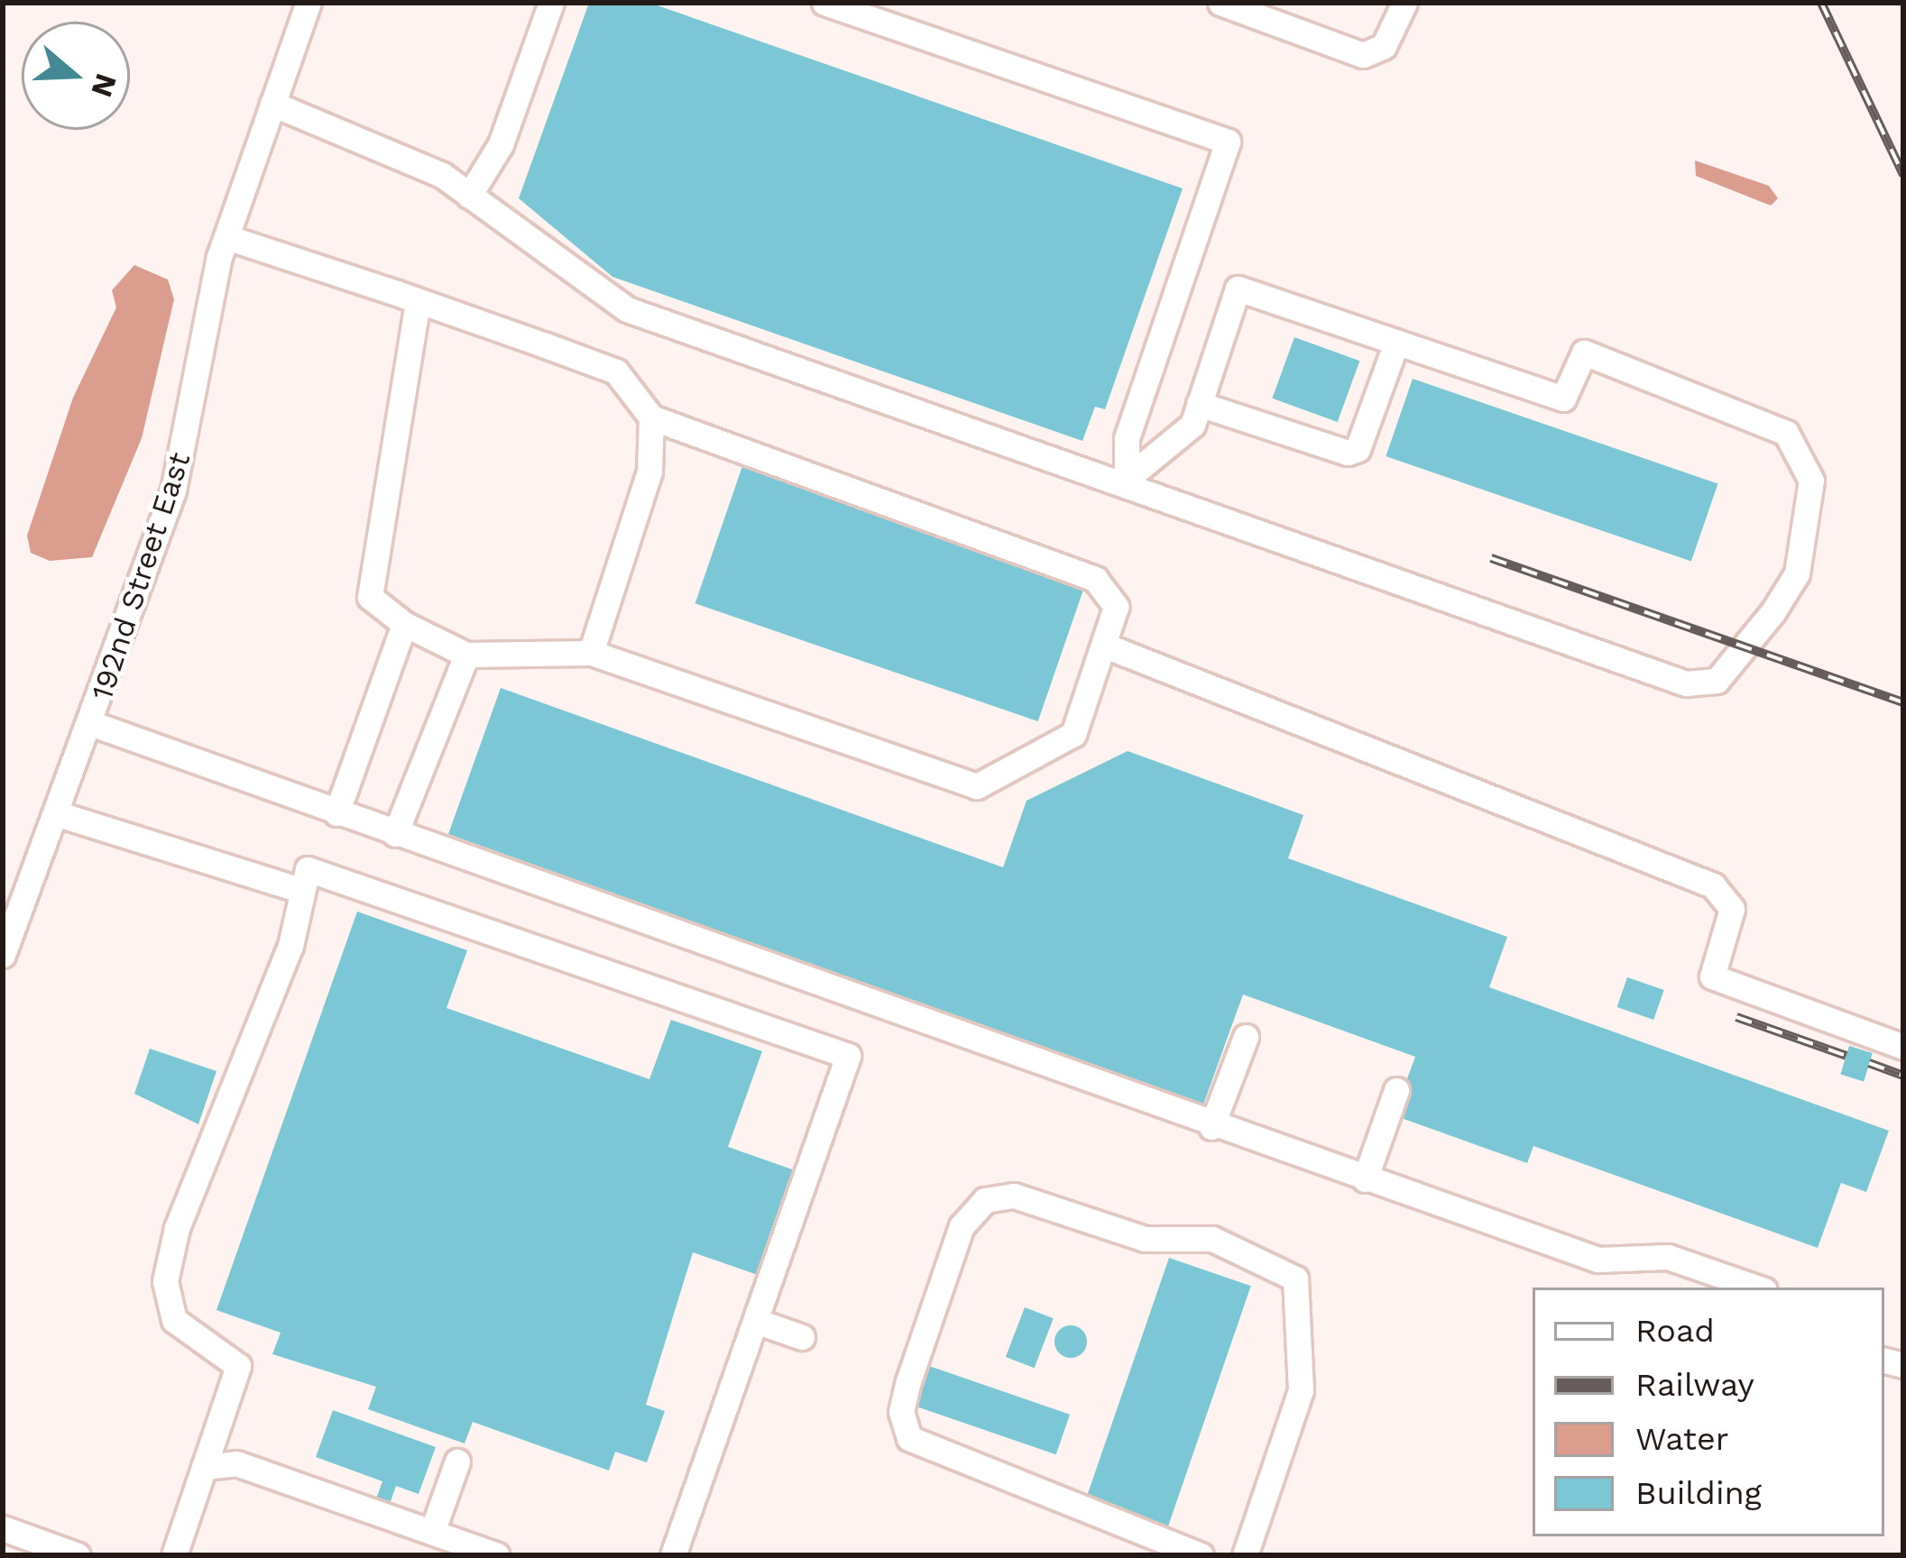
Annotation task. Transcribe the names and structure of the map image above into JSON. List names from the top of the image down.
{
  "streets": {
    "street": ["192nd Street East"]
  },
  "legend": [
    "Road",
    "Railway",
    "Water",
    "Building"
  ],
  "north": "right"
}
